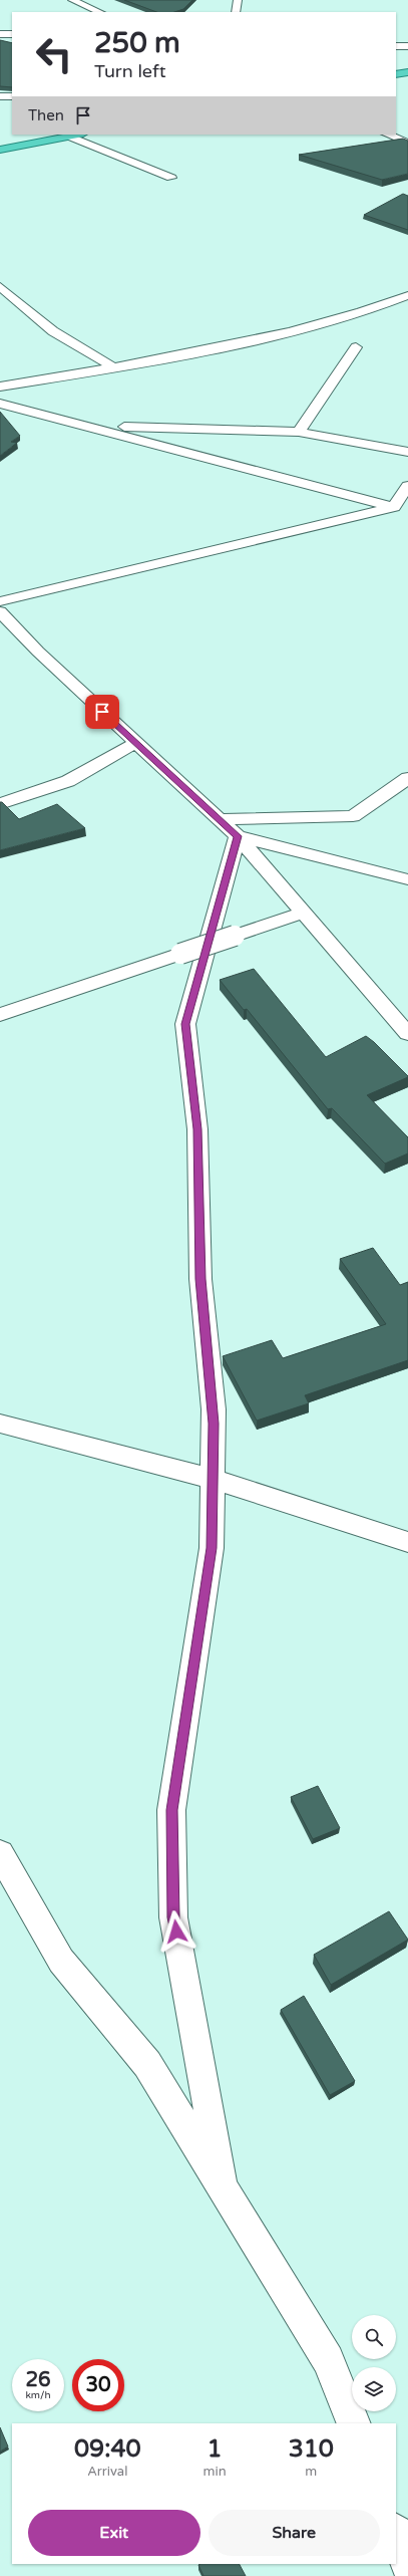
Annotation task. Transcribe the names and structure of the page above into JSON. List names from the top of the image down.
{
  "page": {
    "turn": ["250 m", "Turn left"],
    "then": "Then",
    "speed": "26 km/h",
    "limit": "30",
    "eta": [
      "09:40",
      "Arrival",
      "1",
      "min",
      "310",
      "m"
    ],
    "buttons": ["Exit", "Share"]
  }
}
